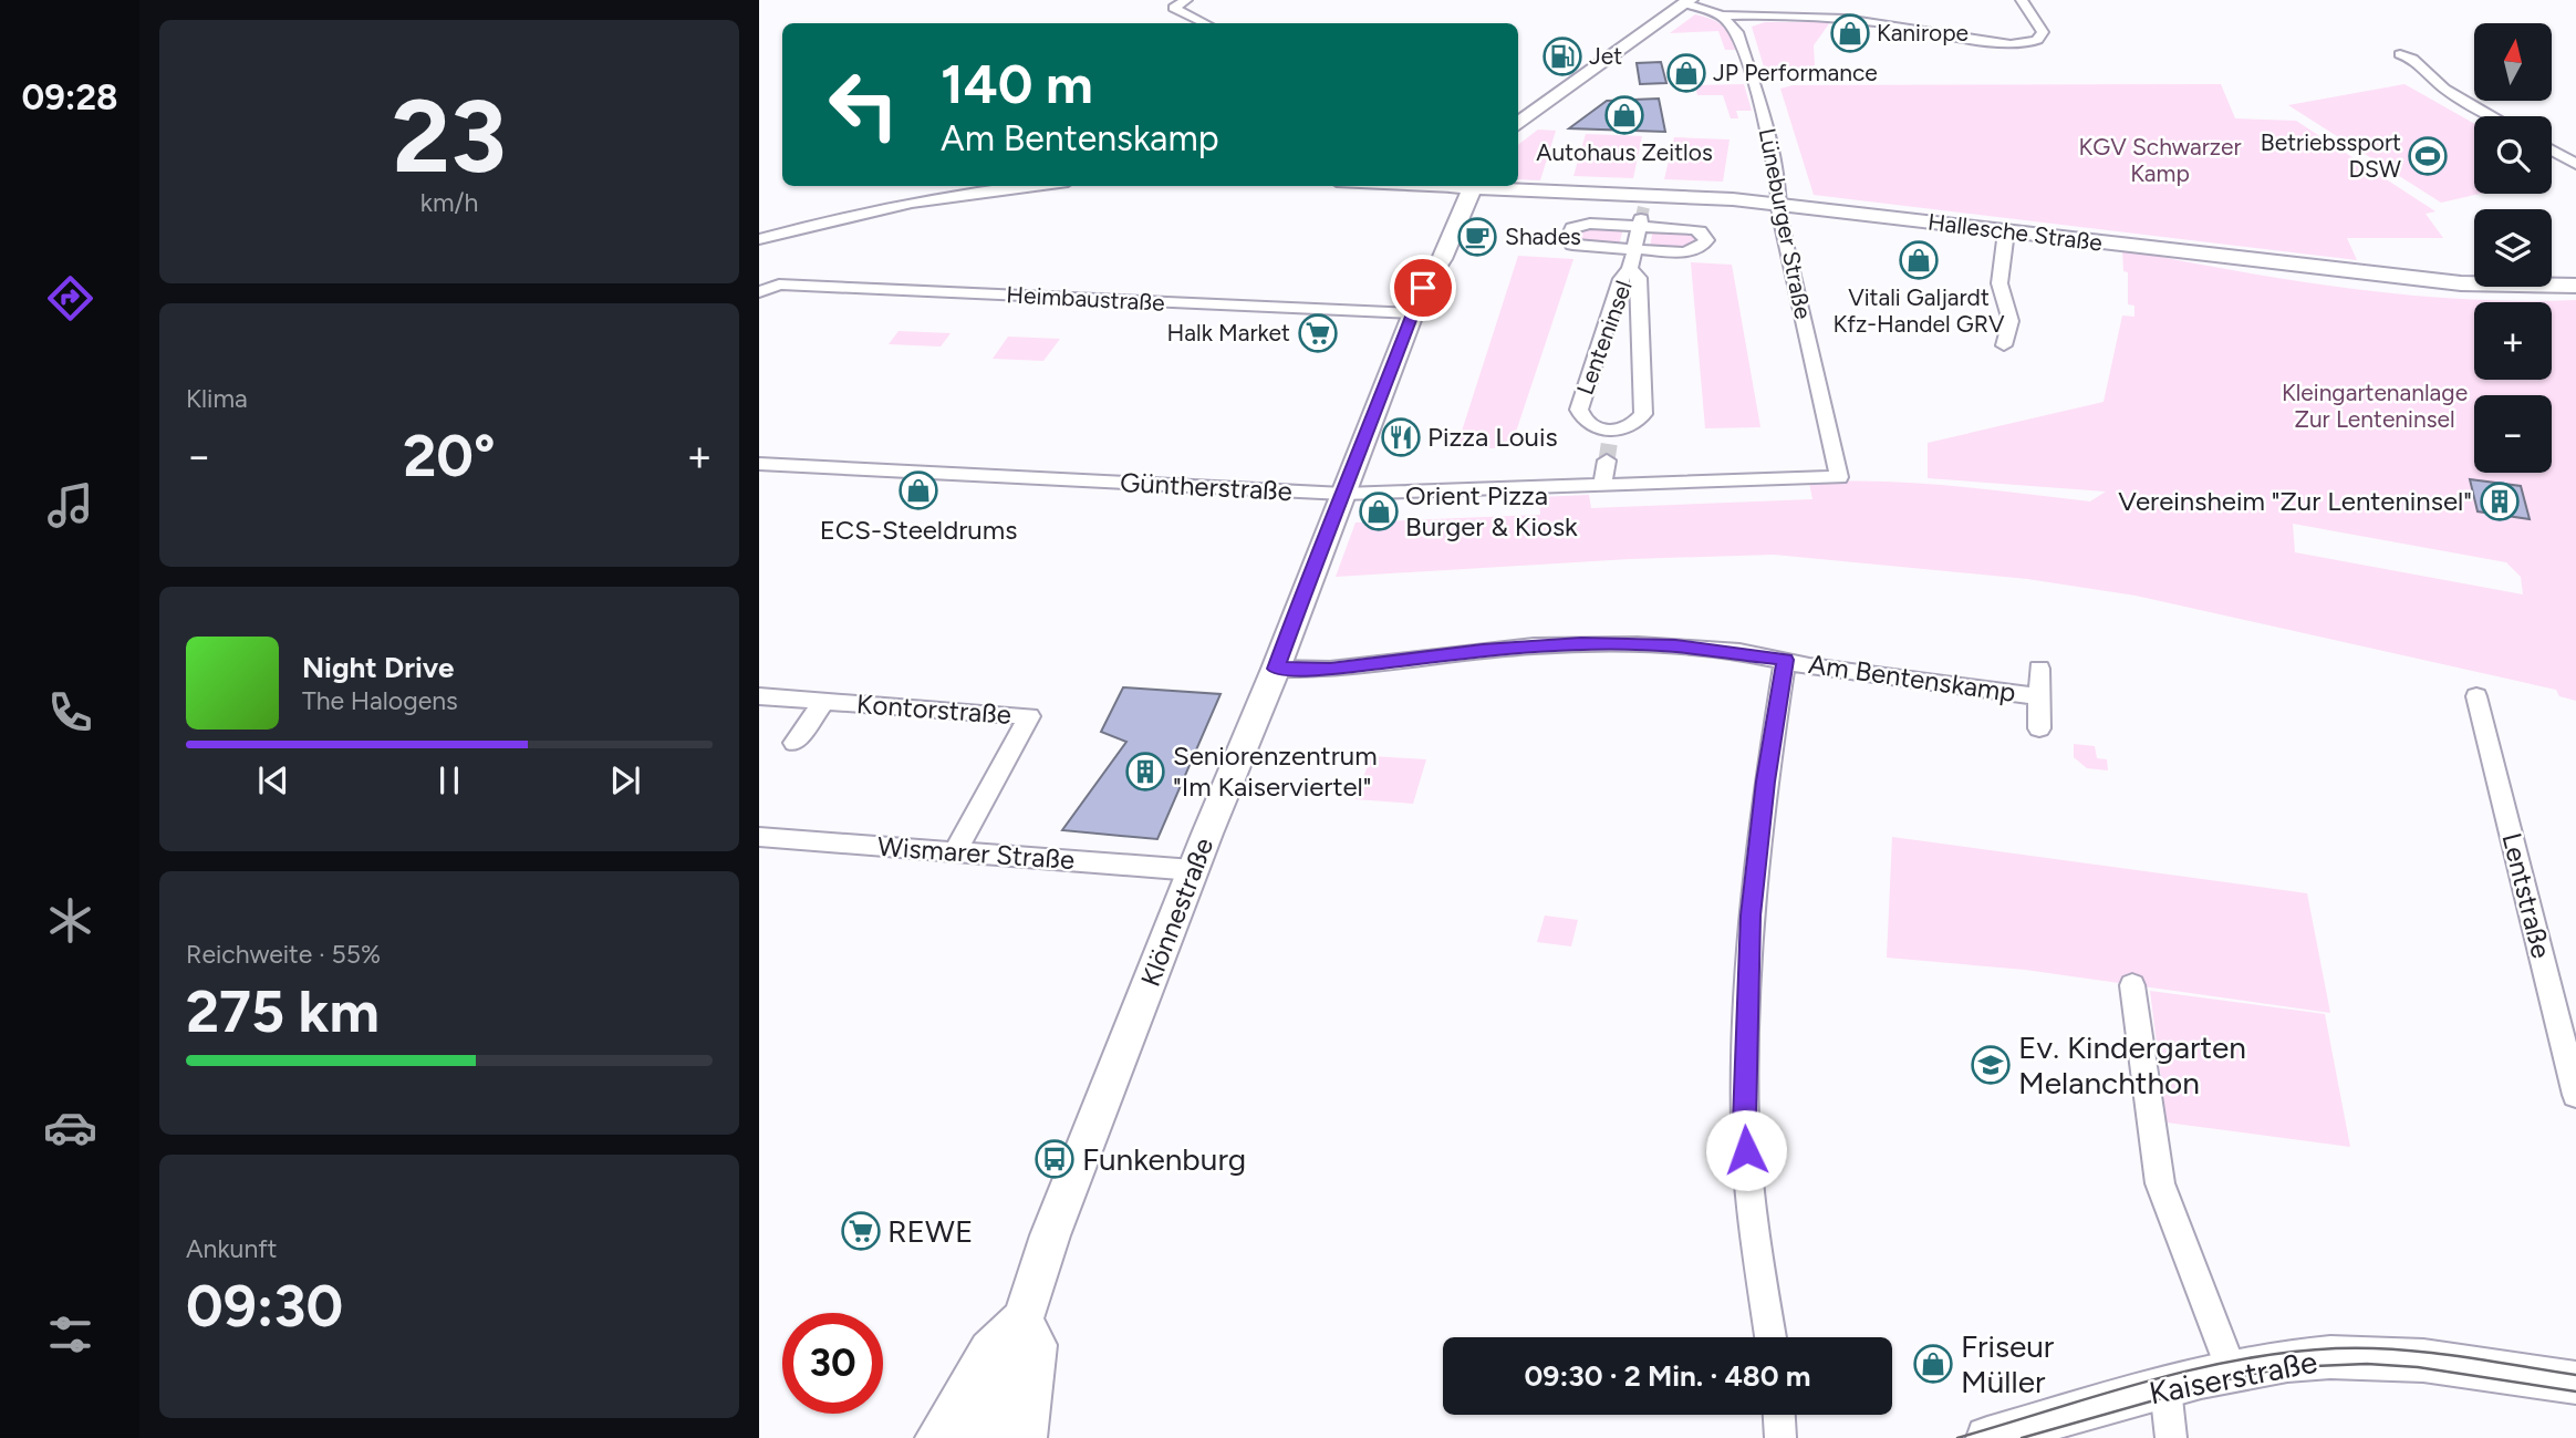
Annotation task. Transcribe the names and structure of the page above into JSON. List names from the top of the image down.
{
  "streets": {
    "main road": ["Hallesche Straße", "Klönnestraße", "Kaiserstraße"],
    "street": [
      "Lüneburger Straße",
      "Heimbaustraße",
      "Lenteninsel",
      "Güntherstraße",
      "Am Bentenskamp",
      "Kontorstraße",
      "Wismarer Straße",
      "Lentstraße"
    ]
  },
  "crossings": [
    ["Lüneburger Straße", "Hallesche Straße"],
    ["Lüneburger Straße", "Güntherstraße"],
    ["Hallesche Straße", "Lenteninsel"],
    ["Heimbaustraße", "Klönnestraße"],
    ["Güntherstraße", "Klönnestraße"],
    ["Am Bentenskamp", "Klönnestraße"],
    ["Kontorstraße", "Wismarer Straße"],
    ["Wismarer Straße", "Klönnestraße"]
  ],
  "parks": ["KGV Schwarzer Kamp", "Kleingartenanlage Zur Lenteninsel"],
  "places": {
    "shop": [
      "Kanirope",
      "JP Performance",
      "Autohaus Zeitlos",
      "Vitali Galjardt Kfz-Handel GRV",
      "ECS-Steeldrums",
      "Orient Pizza Burger & Kiosk",
      "Friseur Müller"
    ],
    "fuel station": ["Jet"],
    "sports": ["Betriebssport DSW"],
    "cafe": ["Shades"],
    "supermarket": ["Halk Market", "REWE"],
    "restaurant": ["Pizza Louis"],
    "building": ["Vereinsheim \"Zur Lenteninsel\"", "Seniorenzentrum \"Im Kaiserviertel\""],
    "school or university": ["Ev. Kindergarten Melanchthon"],
    "bus stop": ["Funkenburg"]
  },
  "north": "top",
  "page": {
    "tabs": "09:28",
    "tile": [
      ["23", "km/h"],
      "Klima",
      ["Reichweite · 55%", "275 km"],
      ["Ankunft", "09:30"]
    ],
    "map_buttons": ["+", "−"],
    "turn": ["140 m", "Am Bentenskamp"],
    "heat": ["−", "20°", "+"],
    "song": ["Night Drive", "The Halogens"],
    "limit": "30",
    "trip": "09:30 · 2 Min. · 480 m"
  }
}
